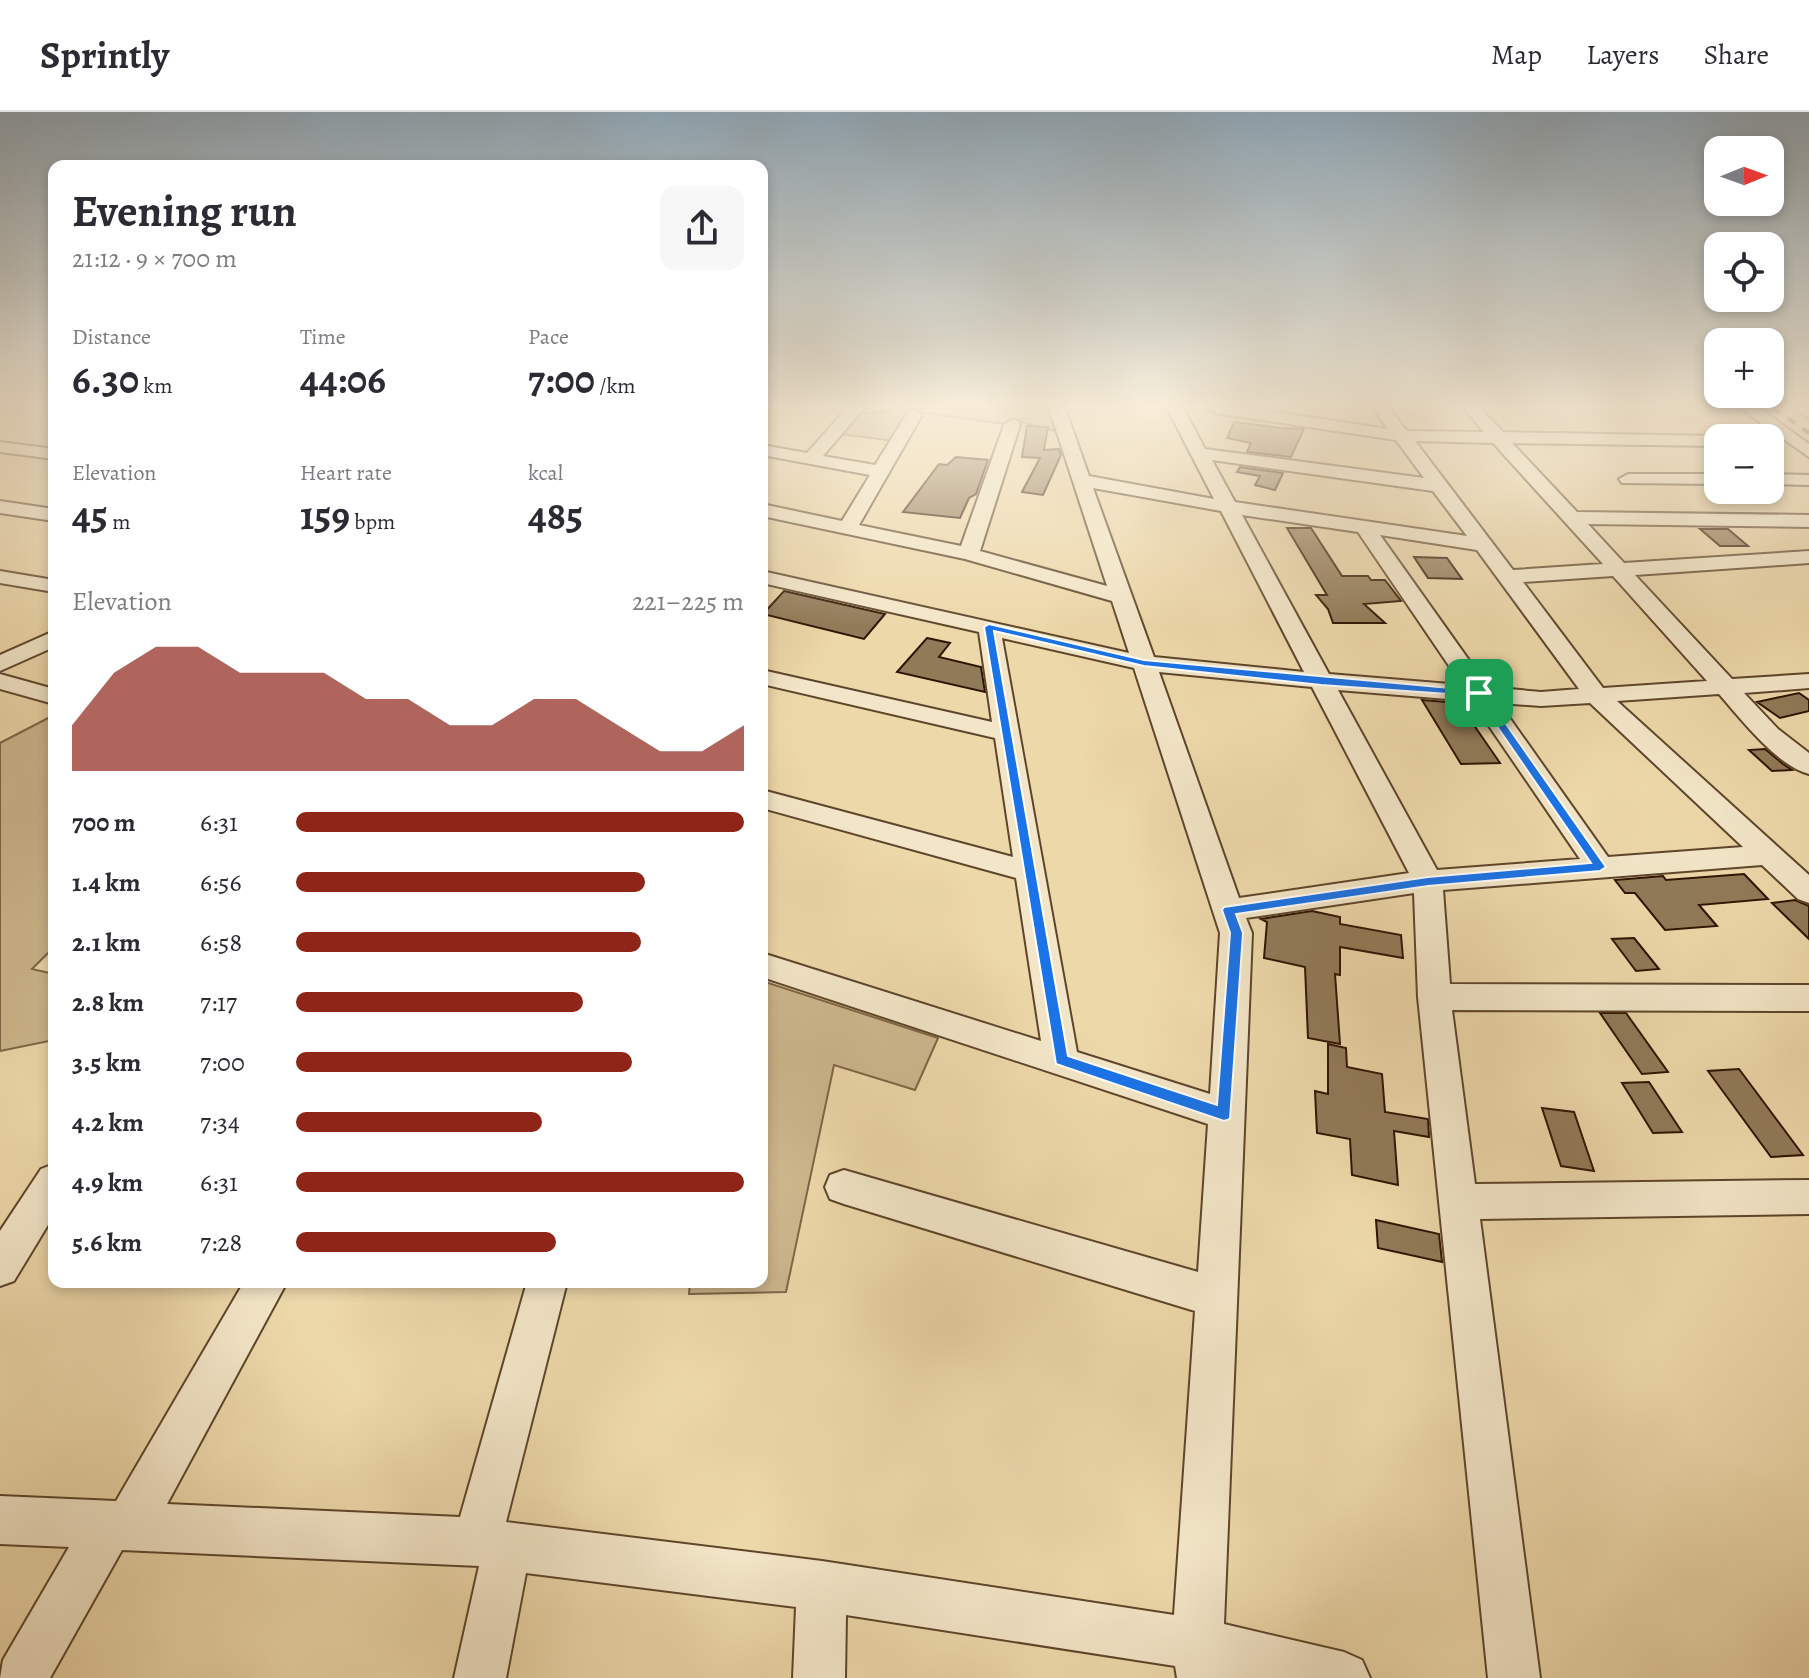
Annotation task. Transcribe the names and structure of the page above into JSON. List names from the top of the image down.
{
  "north": "right",
  "page": {
    "header": "Sprintly",
    "nav": ["Map", "Layers", "Share"],
    "map_buttons": ["+", "−"],
    "heading": ["Evening run", "21:12 · 9 × 700 m"],
    "stats": [
      ["Distance", "6.30 km"],
      ["Time", "44:06"],
      ["Pace", "7:00 /km"],
      ["Elevation", "45 m"],
      ["Heart rate", "159 bpm"],
      ["kcal", "485"]
    ],
    "chart": ["Elevation", "221–225 m"],
    "list": [
      {
        "name": "700 m",
        "note": "6:31"
      },
      {
        "name": "1.4 km",
        "note": "6:56"
      },
      {
        "name": "2.1 km",
        "note": "6:58"
      },
      {
        "name": "2.8 km",
        "note": "7:17"
      },
      {
        "name": "3.5 km",
        "note": "7:00"
      },
      {
        "name": "4.2 km",
        "note": "7:34"
      },
      {
        "name": "4.9 km",
        "note": "6:31"
      },
      {
        "name": "5.6 km",
        "note": "7:28"
      }
    ]
  }
}
